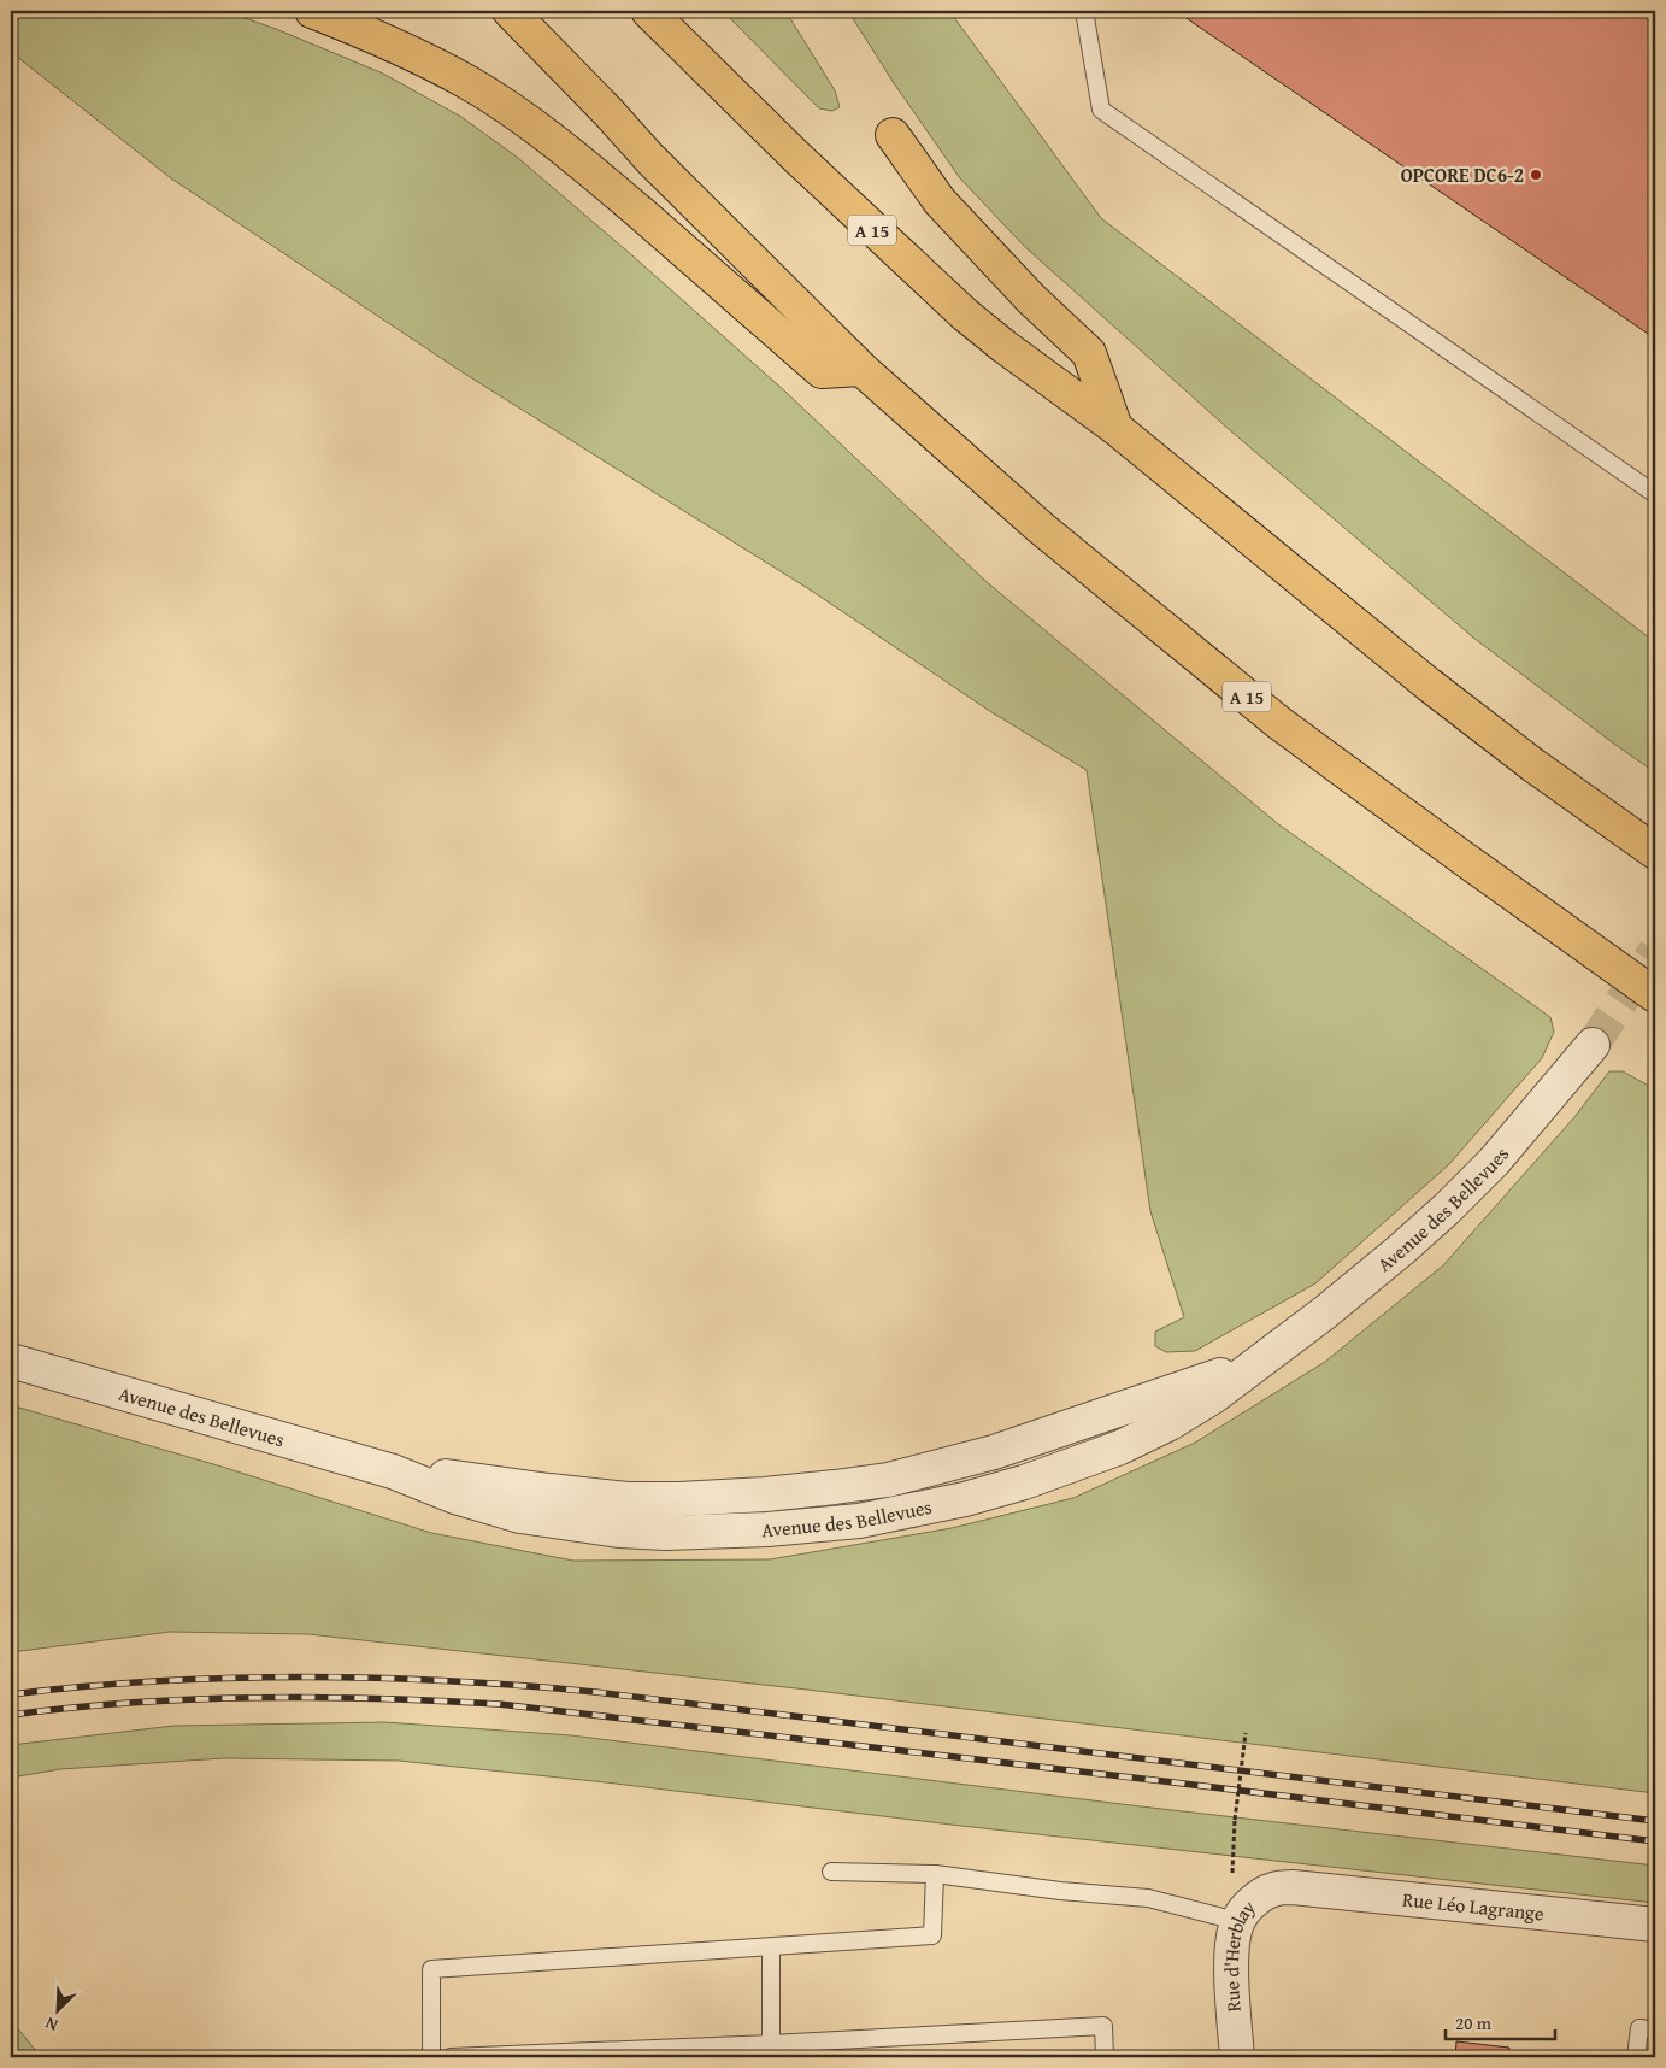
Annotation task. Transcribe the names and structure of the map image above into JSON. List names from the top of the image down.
{
  "streets": {
    "highway": ["A 15"],
    "street": ["Avenue des Bellevues", "Rue Léo Lagrange", "Rue d'Herblay"]
  },
  "crossings": [
    ["Rue Léo Lagrange", "Rue d'Herblay"]
  ],
  "places": ["OPCORE DC6-2"],
  "scale_bar": "20 m",
  "north": "bottom left"
}
